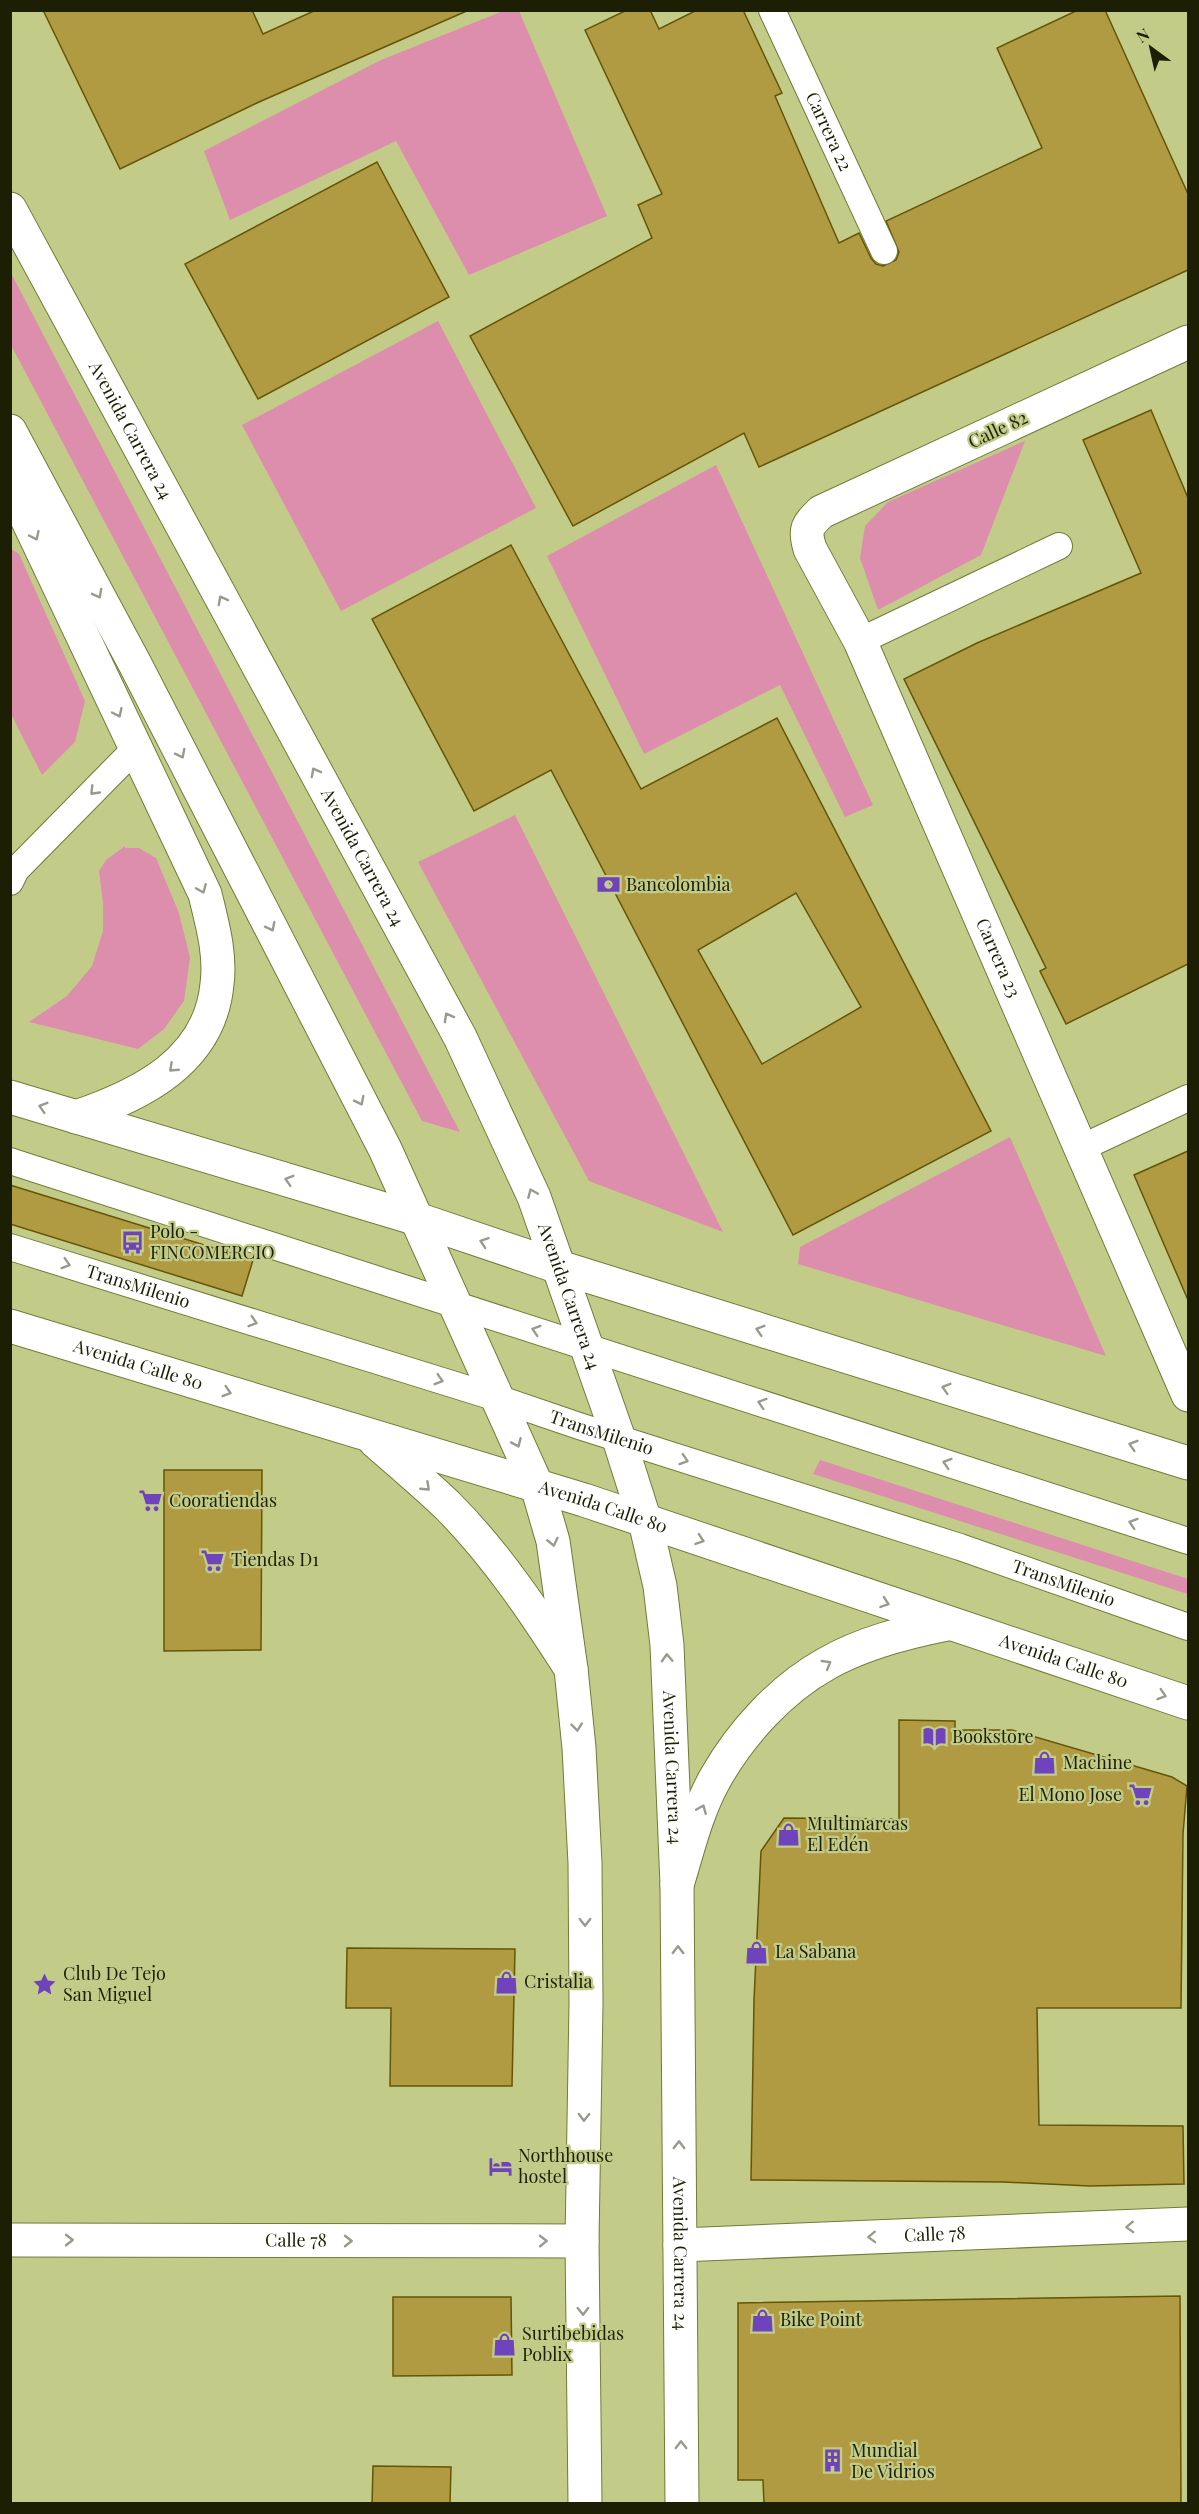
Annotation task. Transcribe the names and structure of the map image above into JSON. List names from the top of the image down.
{
  "streets": {
    "main road": [
      "Avenida Carrera 24",
      "Calle 82",
      "Carrera 23",
      "Avenida Calle 80",
      "Calle 78"
    ],
    "lane": ["Carrera 22", "TransMilenio"]
  },
  "crossings": [
    ["Avenida Carrera 24", "TransMilenio"],
    ["Avenida Carrera 24", "Avenida Calle 80"],
    ["Avenida Carrera 24", "Calle 78"],
    ["Calle 82", "Carrera 23"]
  ],
  "places": {
    "bank": ["Bancolombia"],
    "bus stop": ["Polo - FINCOMERCIO"],
    "supermarket": ["Cooratiendas", "Tiendas D1", "El Mono Jose"],
    "library": ["Bookstore"],
    "shop": [
      "Machine",
      "Multimarcas El Edén",
      "La Sabana",
      "Cristalia",
      "Bike Point",
      "Surtibebidas Poblix"
    ],
    "place": ["Club De Tejo San Miguel"],
    "hotel": ["Northhouse hostel"],
    "building": ["Mundial De Vidrios"]
  },
  "north": "top left"
}
